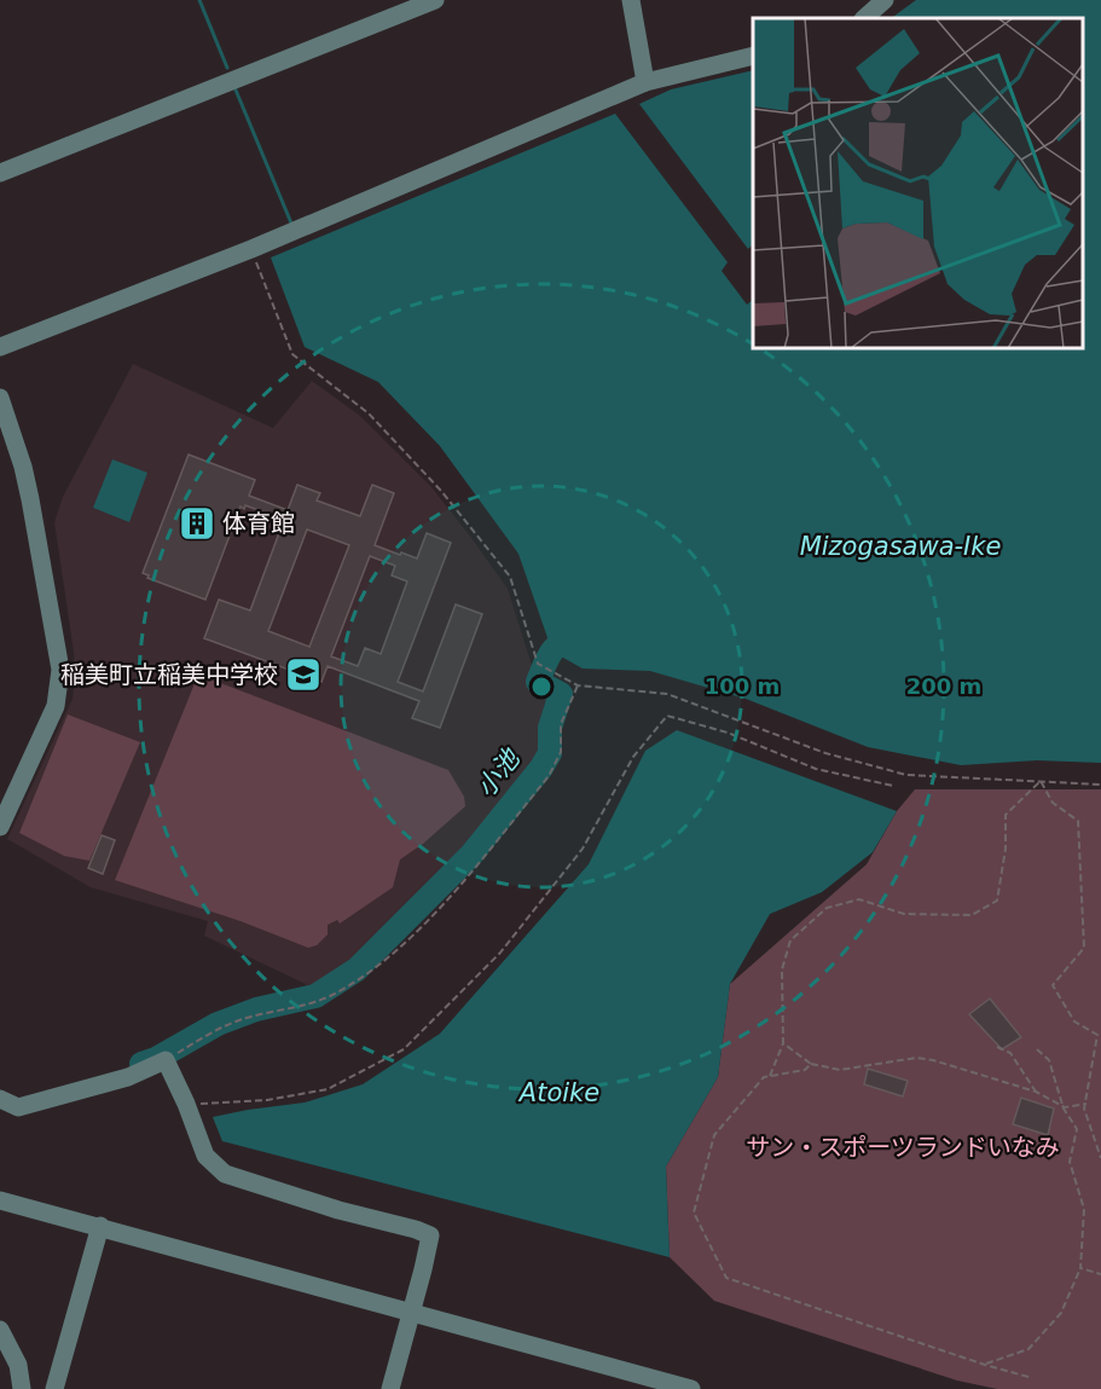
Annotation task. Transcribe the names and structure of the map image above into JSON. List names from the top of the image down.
{
  "water": ["Mizogasawa-Ike", "小池", "Atoike"],
  "parks": ["サン・スポーツランドいなみ"],
  "places": {
    "building": ["体育館"],
    "school or university": ["稲美町立稲美中学校"]
  },
  "rings": ["100 m", "200 m"]
}
